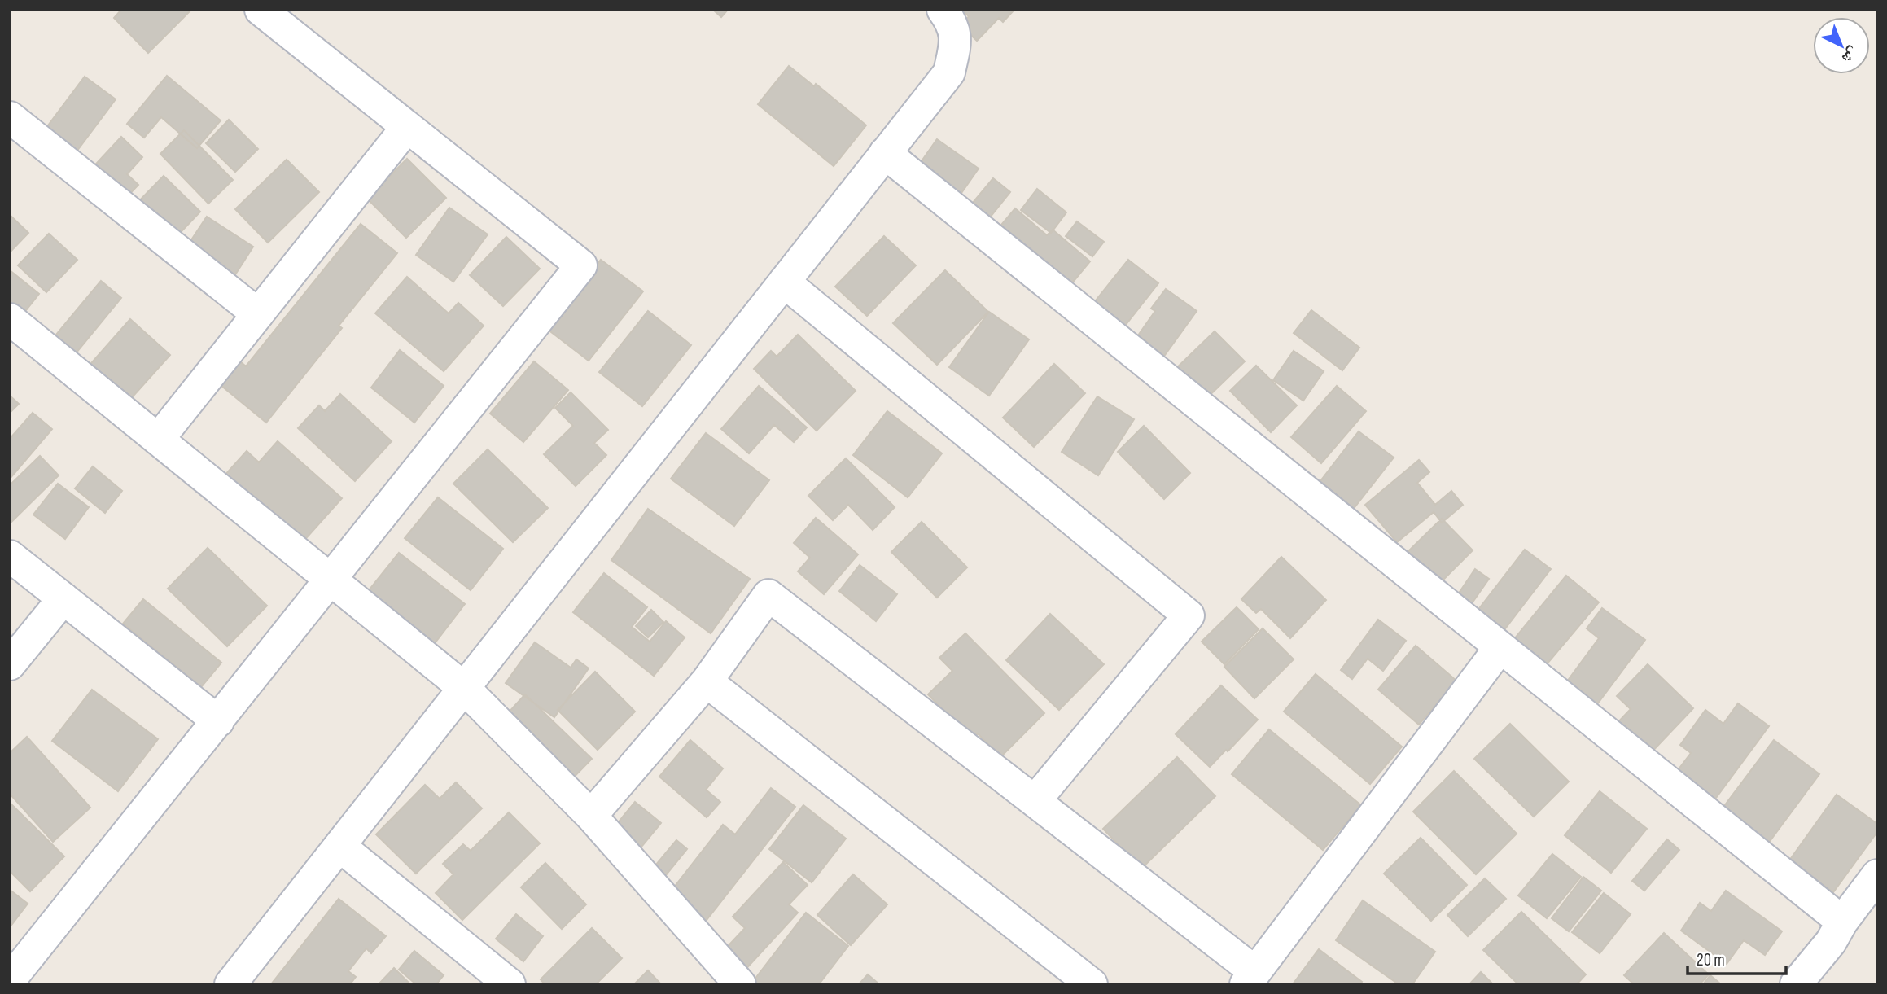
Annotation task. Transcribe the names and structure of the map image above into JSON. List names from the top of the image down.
{
  "scale_bar": "20 m",
  "north": "bottom right"
}
